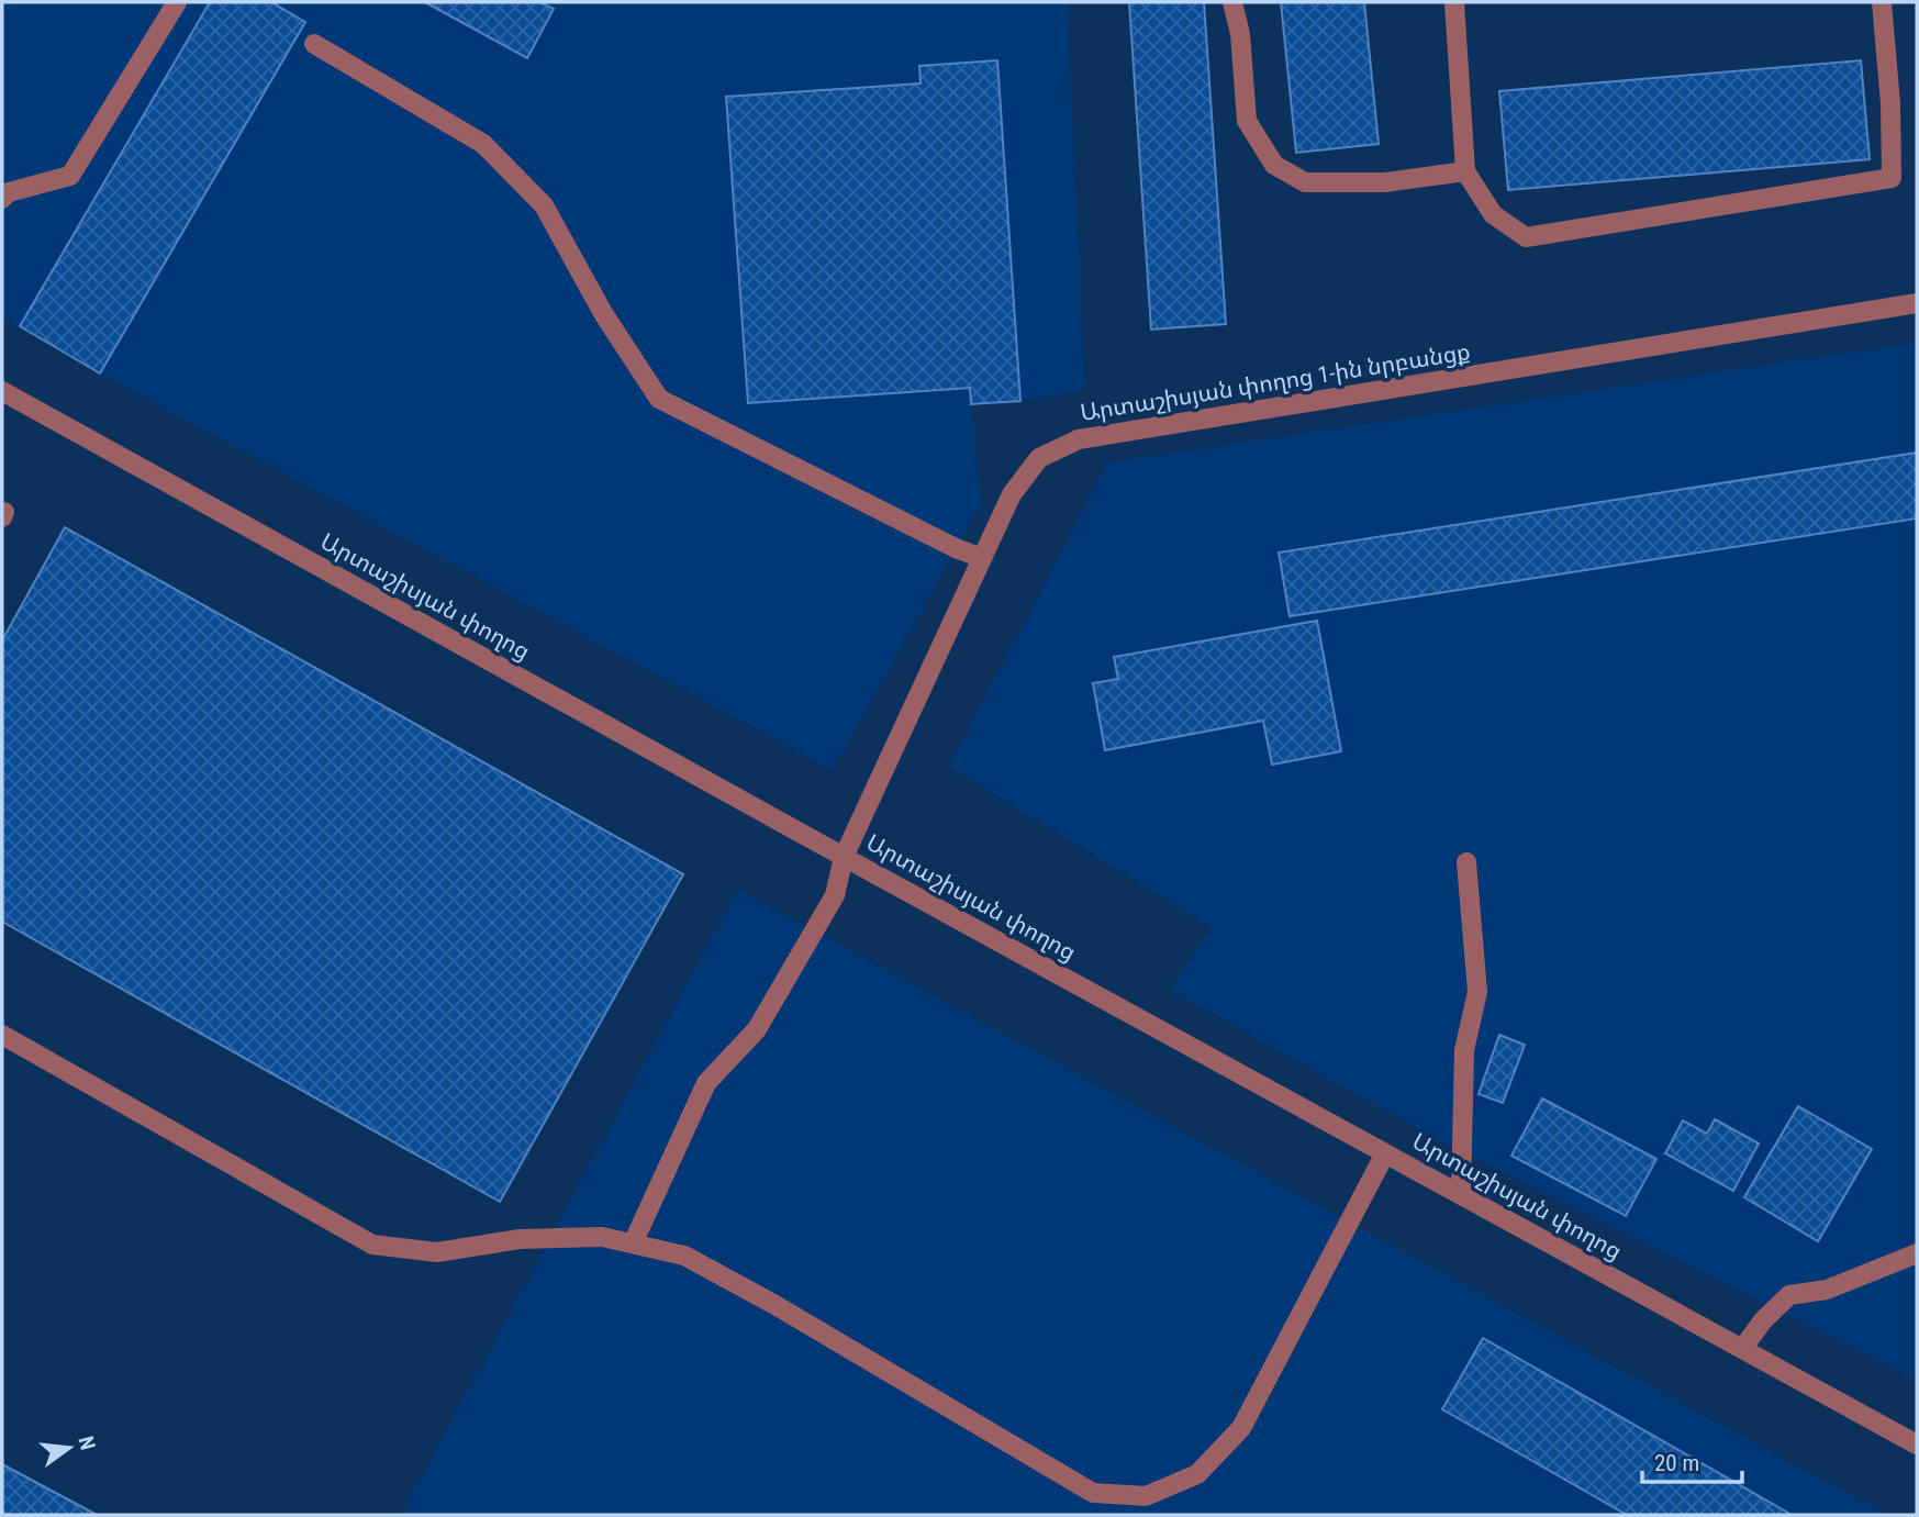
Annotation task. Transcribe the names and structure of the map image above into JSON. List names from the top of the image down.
{
  "streets": {
    "street": ["Արտաշիսյան փողոց 1-ին նրբանցք", "Արտաշիսյան փողոց"]
  },
  "crossings": [
    ["Արտաշիսյան փողոց 1-ին նրբանցք", "Արտաշիսյան փողոց"]
  ],
  "scale_bar": "20 m",
  "north": "right"
}
